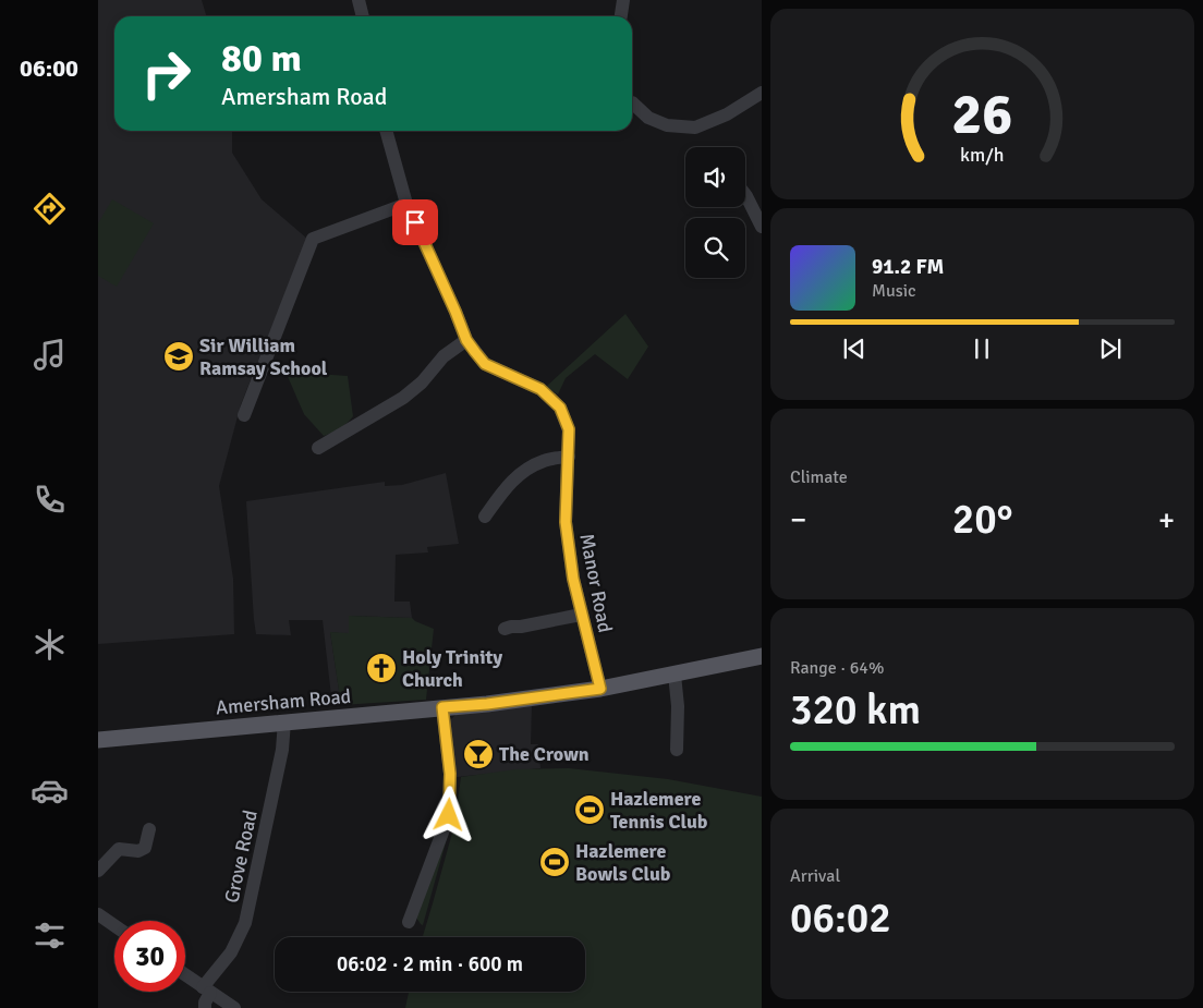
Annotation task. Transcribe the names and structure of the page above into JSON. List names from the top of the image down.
{
  "streets": {
    "main road": ["Amersham Road"],
    "street": ["Manor Road", "Grove Road"]
  },
  "crossings": [
    ["Manor Road", "Amersham Road"],
    ["Amersham Road", "Grove Road"]
  ],
  "places": {
    "school or university": ["Sir William Ramsay School"],
    "church": ["Holy Trinity Church"],
    "bar": ["The Crown"],
    "sports": ["Hazlemere Tennis Club", "Hazlemere Bowls Club"]
  },
  "page": {
    "tabs": "06:00",
    "turn": ["80 m", "Amersham Road"],
    "song": ["91.2 FM", "Music"],
    "tile": [
      "Climate",
      ["Range · 64%", "320 km"],
      ["Arrival", "06:02"]
    ],
    "heat": ["−", "20°", "+"],
    "limit": "30",
    "trip": "06:02 · 2 min · 600 m",
    "gauge": ["26", "km/h"]
  }
}
